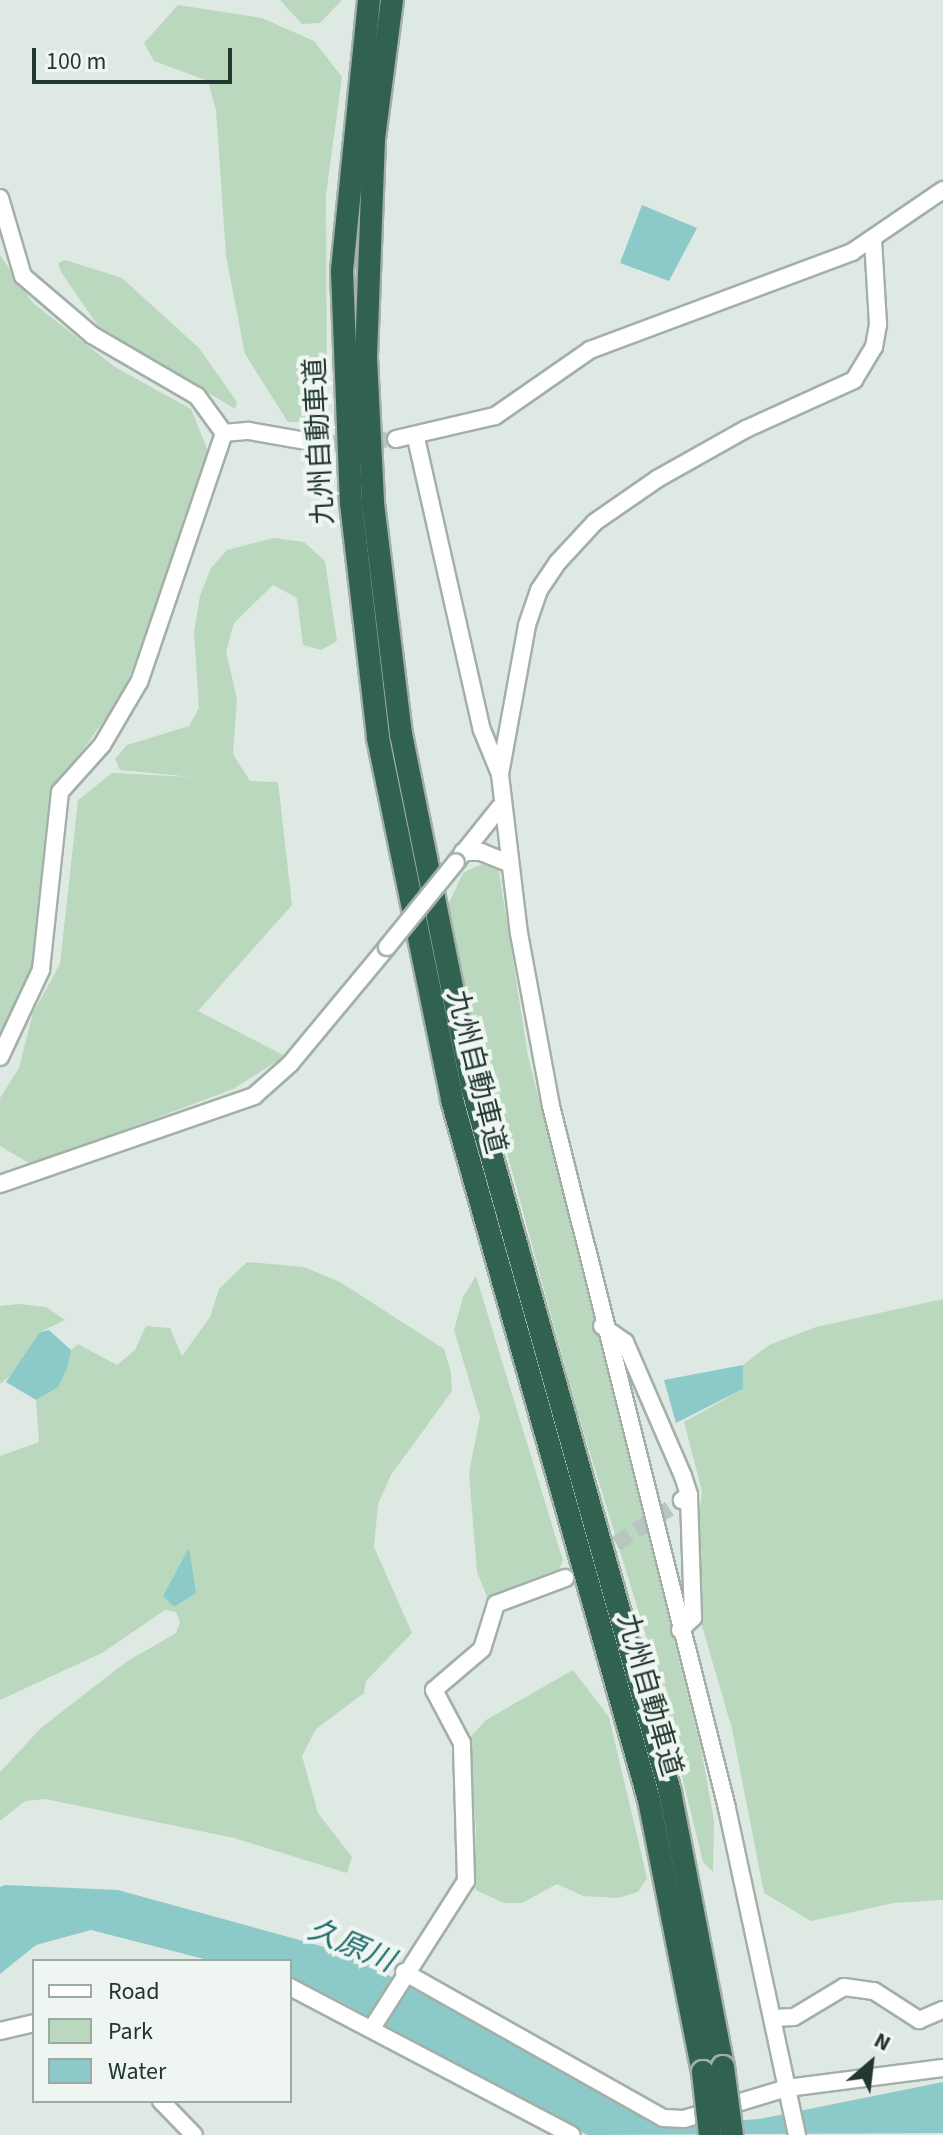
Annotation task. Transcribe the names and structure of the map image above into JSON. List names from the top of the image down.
{
  "streets": {
    "highway": ["九州自動車道"]
  },
  "water": ["久原川"],
  "legend": ["Road", "Park", "Water"],
  "scale_bar": "100 m",
  "north": "top right"
}
